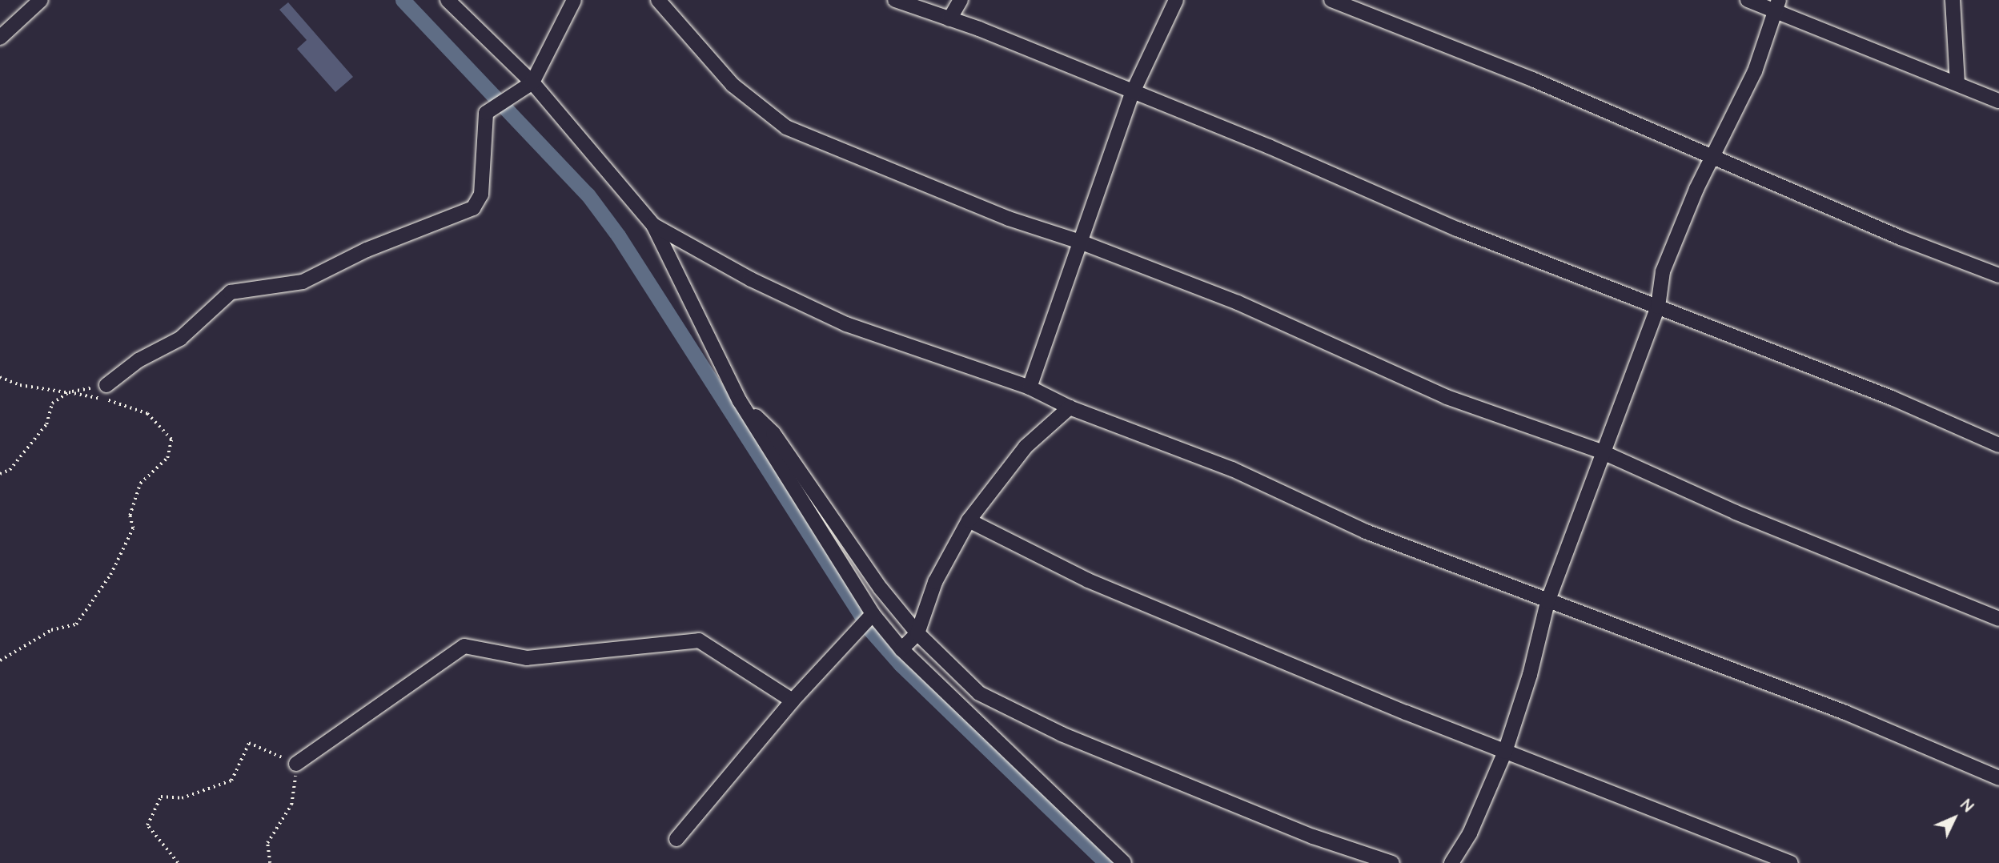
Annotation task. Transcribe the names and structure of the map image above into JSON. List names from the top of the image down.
{
  "north": "top right"
}
